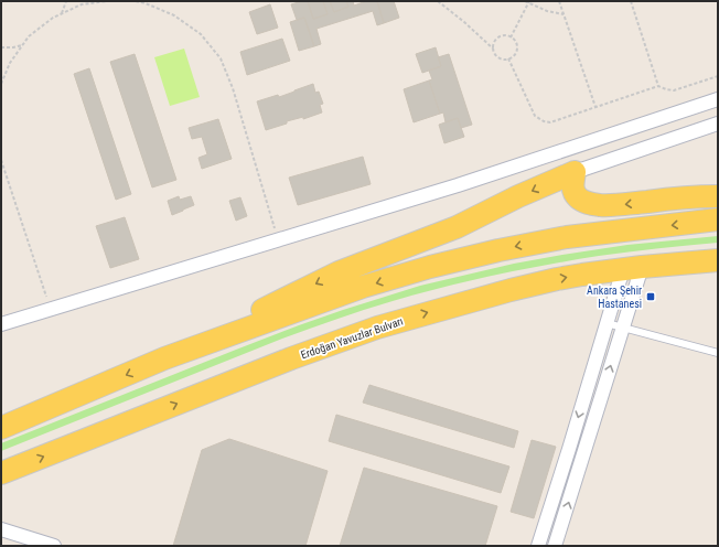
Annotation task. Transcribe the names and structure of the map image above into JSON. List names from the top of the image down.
{
  "streets": {
    "main road": ["Erdoğan Yavuzlar Bulvarı"]
  },
  "places": {
    "transit": ["Ankara Şehir Hastanesi"]
  }
}
